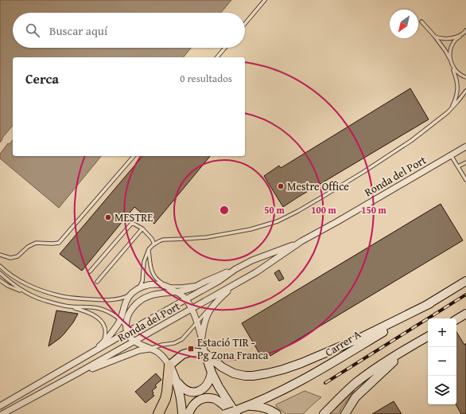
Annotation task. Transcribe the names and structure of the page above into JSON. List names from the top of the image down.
{
  "streets": {
    "main road": ["Carrer A"],
    "street": ["Ronda del Port"]
  },
  "places": {
    "other": ["Mestre Office", "MESTRE"],
    "transit": ["Estació TIR - Pg Zona Franca"]
  },
  "north": "bottom left",
  "page": {
    "search": "Buscar aquí",
    "heading": ["Cerca", "0 resultados"],
    "map_buttons": ["+", "−"]
  },
  "rings": ["50 m", "100 m", "150 m"]
}
